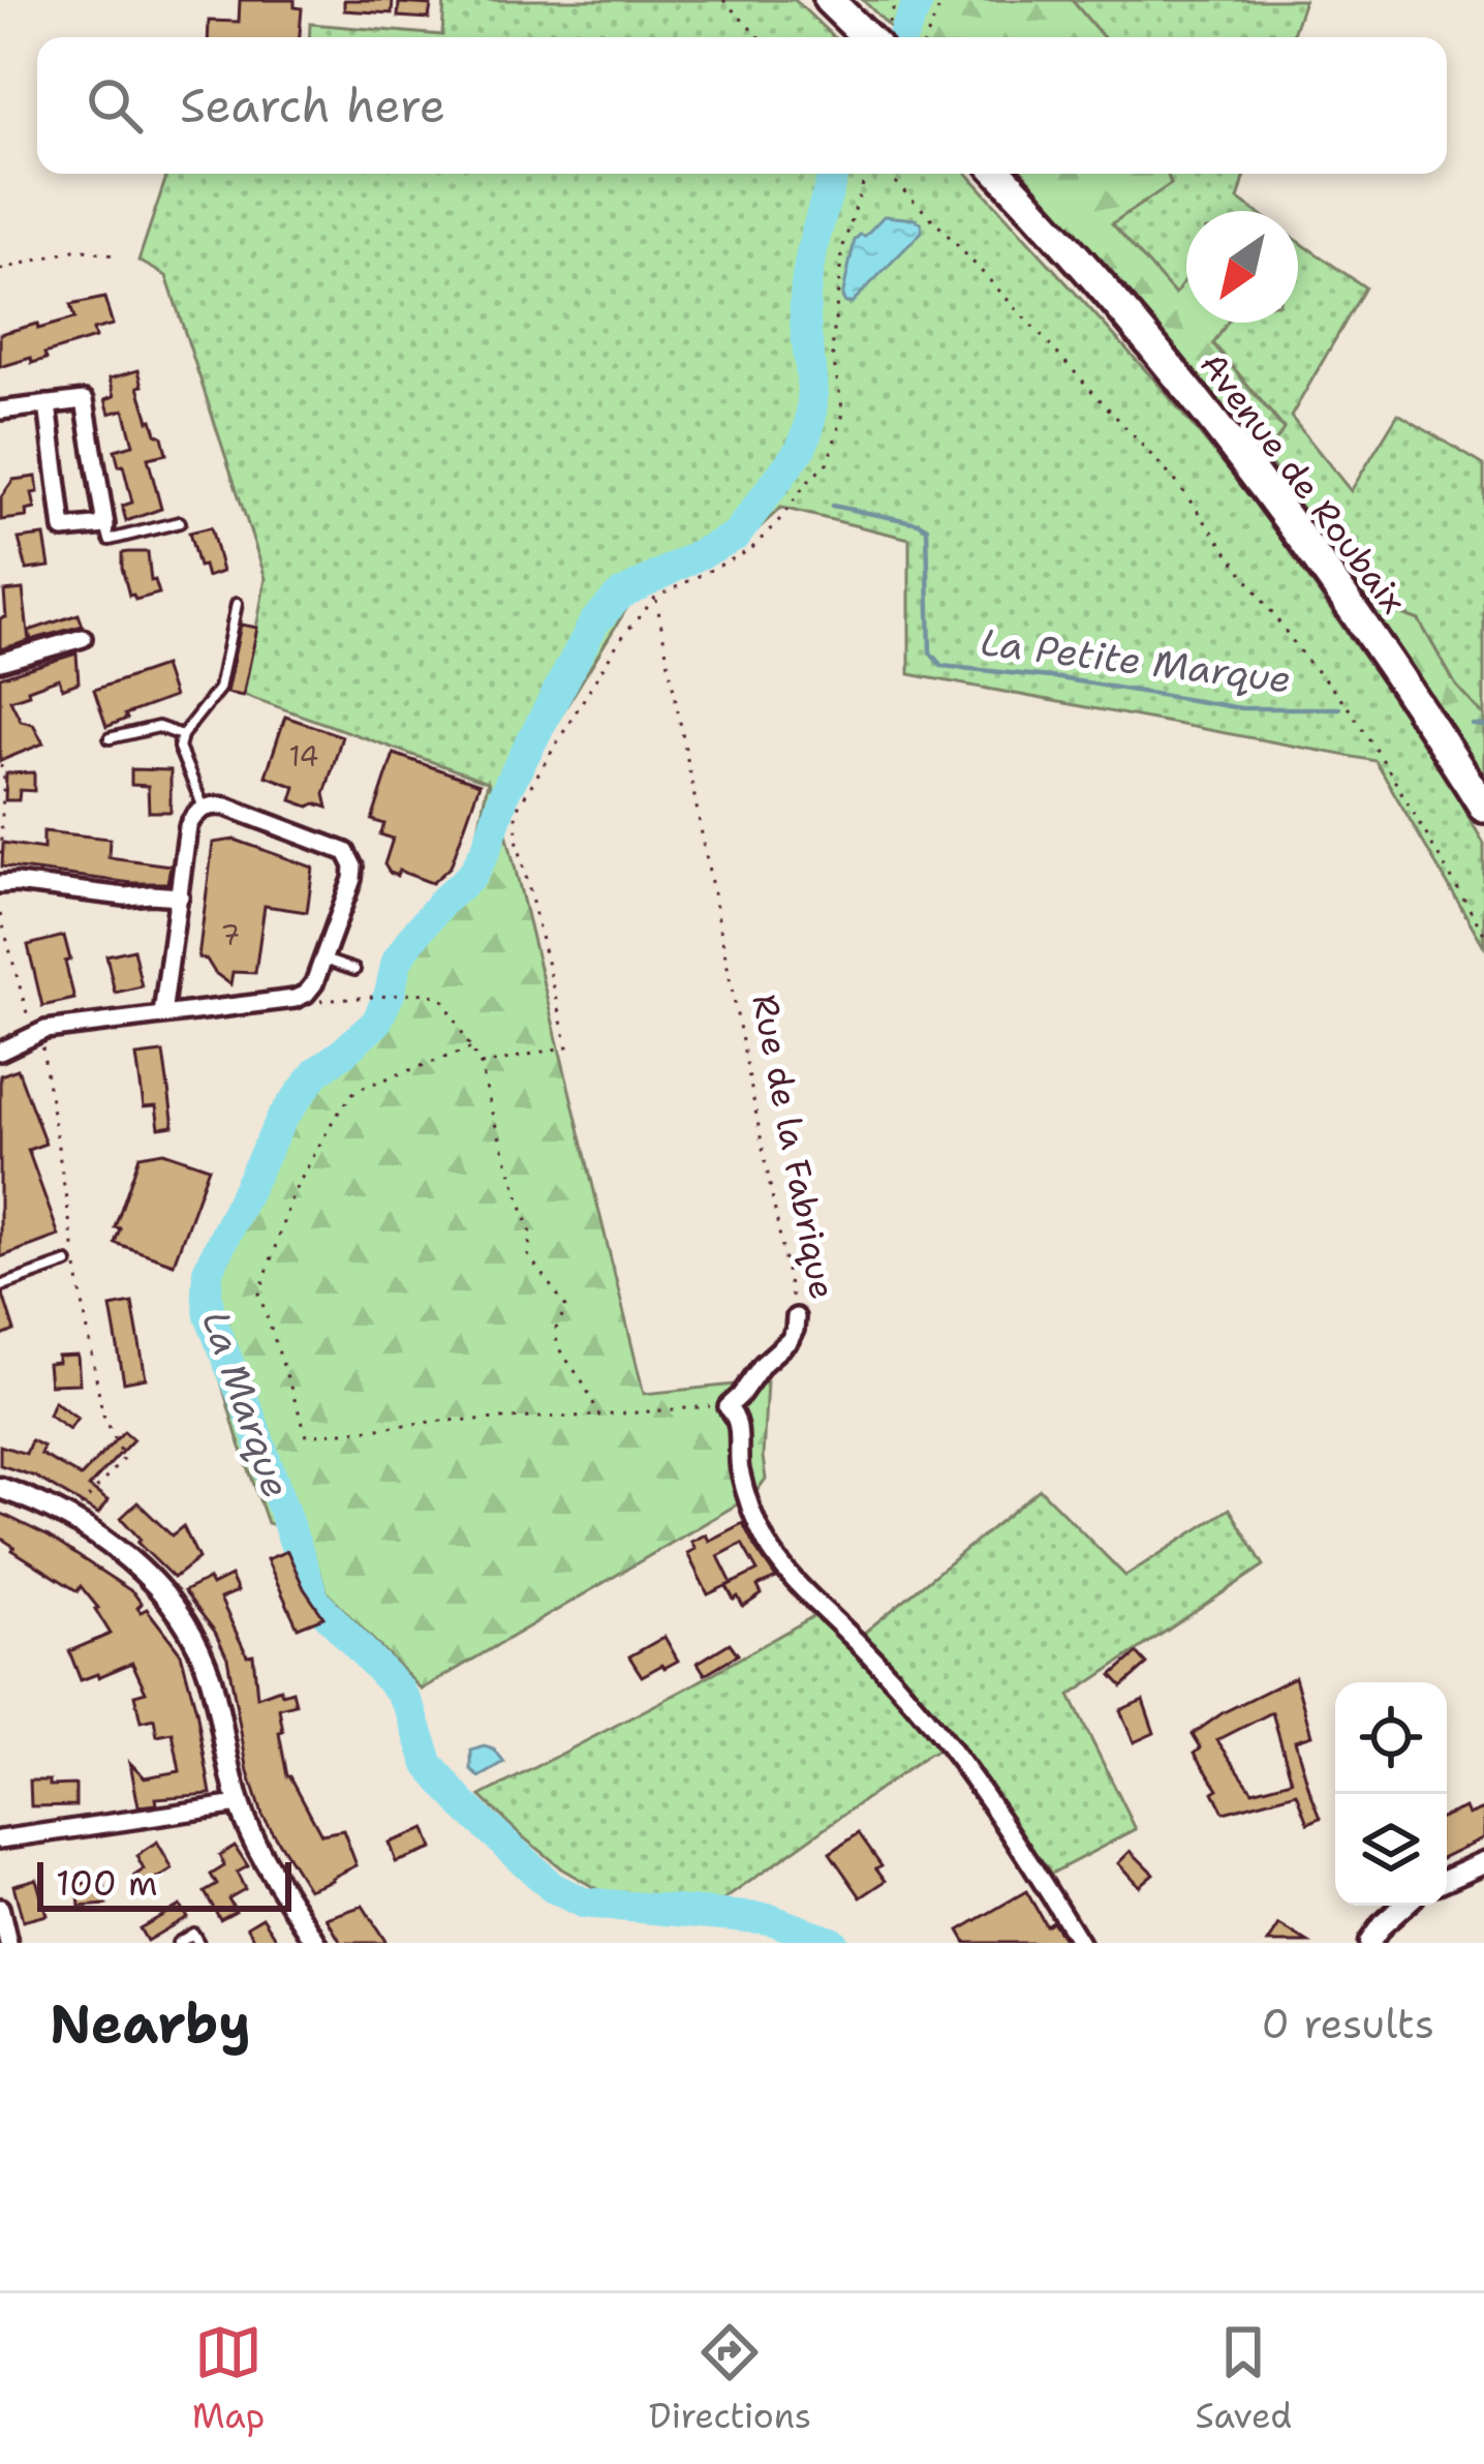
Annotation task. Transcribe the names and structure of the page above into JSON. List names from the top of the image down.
{
  "streets": {
    "highway": ["Avenue de Roubaix"],
    "street": ["Rue de la Fabrique"]
  },
  "water": ["La Petite Marque", "La Marque"],
  "house_numbers": ["14", "7"],
  "scale_bar": "100 m",
  "north": "bottom left",
  "page": {
    "search": "Search here",
    "scale": "100 m",
    "heading": ["Nearby", "0 results"],
    "nav": ["Map", "Directions", "Saved"]
  }
}
